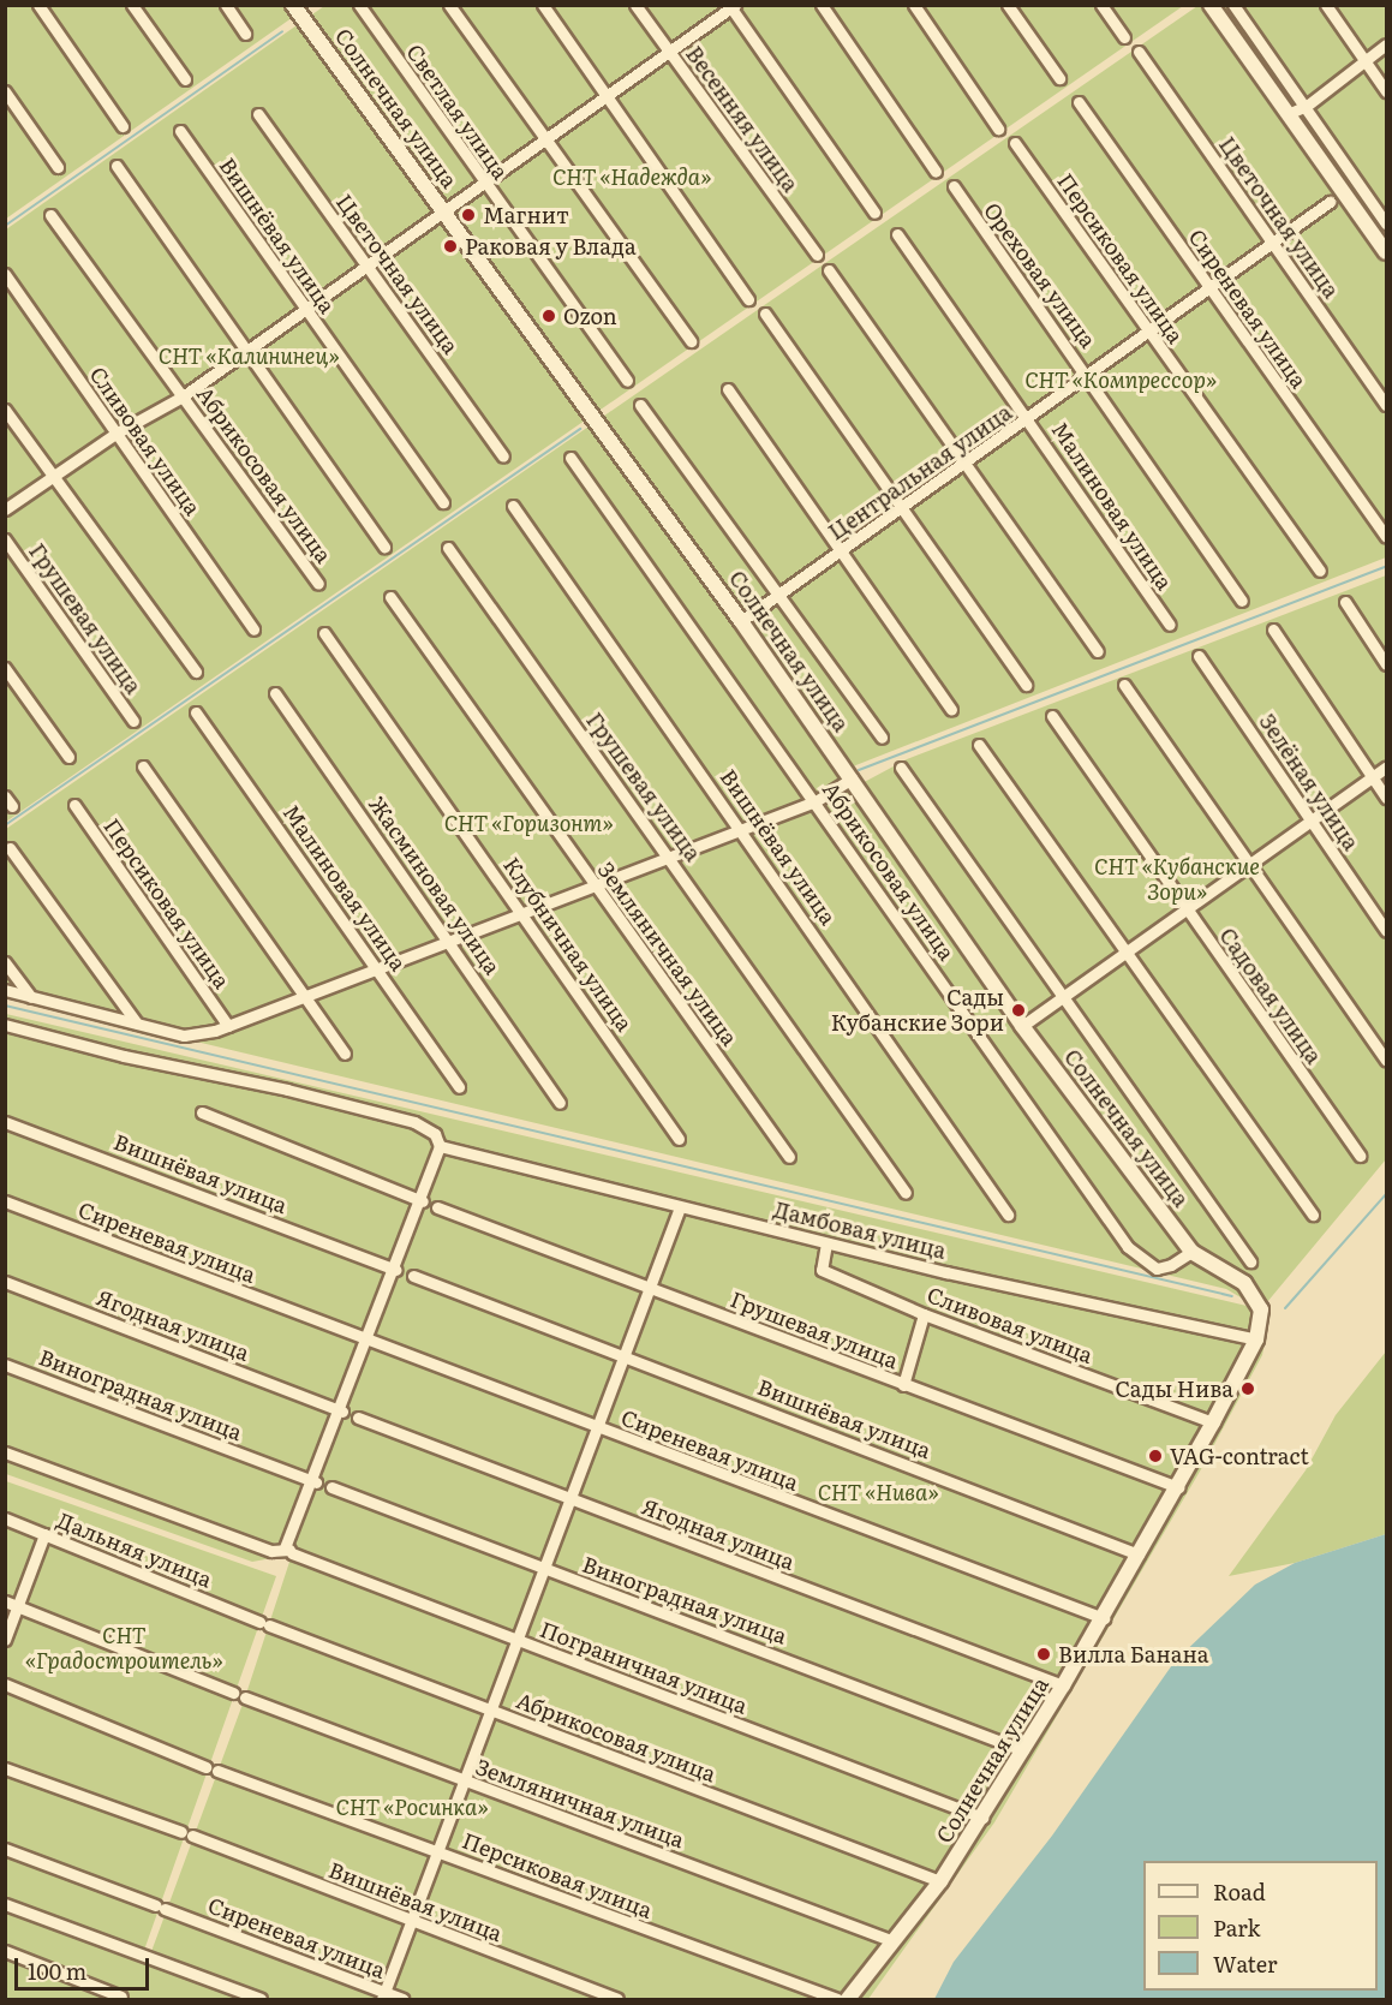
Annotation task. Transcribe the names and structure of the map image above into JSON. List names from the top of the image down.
{
  "streets": {
    "street": [
      "Солнечная улица",
      "Светлая улица",
      "Весенняя улица",
      "Цветочная улица",
      "Вишнёвая улица",
      "Персиковая улица",
      "Ореховая улица",
      "Сиреневая улица",
      "Сливовая улица",
      "Центральная улица",
      "Абрикосовая улица",
      "Малиновая улица",
      "Грушевая улица",
      "Зелёная улица",
      "Жасминовая улица",
      "Клубничная улица",
      "Земляничная улица",
      "Садовая улица",
      "Дамбовая улица",
      "Ягодная улица",
      "Виноградная улица",
      "Дальняя улица",
      "Пограничная улица"
    ]
  },
  "crossings": [
    ["Солнечная улица", "Вишнёвая улица"],
    ["Солнечная улица", "Сиреневая улица"],
    ["Солнечная улица", "Сливовая улица"],
    ["Солнечная улица", "Центральная улица"],
    ["Солнечная улица", "Абрикосовая улица"],
    ["Солнечная улица", "Грушевая улица"],
    ["Солнечная улица", "Земляничная улица"],
    ["Солнечная улица", "Дамбовая улица"],
    ["Солнечная улица", "Ягодная улица"],
    ["Солнечная улица", "Виноградная улица"],
    ["Солнечная улица", "Пограничная улица"],
    ["Цветочная улица", "Центральная улица"],
    ["Персиковая улица", "Центральная улица"],
    ["Ореховая улица", "Центральная улица"],
    ["Сиреневая улица", "Центральная улица"],
    ["Сливовая улица", "Дамбовая улица"],
    ["Центральная улица", "Малиновая улица"],
    ["Абрикосовая улица", "Дальняя улица"]
  ],
  "parks": [
    "СНТ «Надежда»",
    "СНТ «Калининец»",
    "СНТ «Компрессор»",
    "СНТ «Горизонт»",
    "СНТ «Кубанские Зори»",
    "СНТ «Нива»",
    "СНТ «Градостроитель»",
    "СНТ «Росинка»"
  ],
  "places": [
    "Магнит",
    "Раковая у Влада",
    "Ozon",
    "Сады Кубанские Зори",
    "Сады Нива",
    "VAG-contract",
    "Вилла Банана"
  ],
  "legend": ["Road", "Park", "Water"],
  "scale_bar": "100 m"
}
